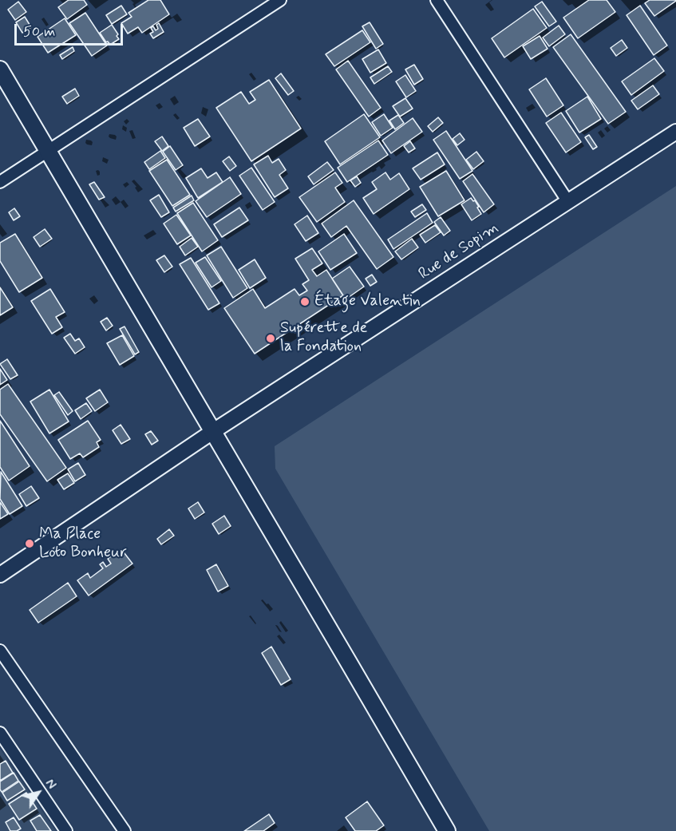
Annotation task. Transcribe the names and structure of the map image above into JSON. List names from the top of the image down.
{
  "streets": {
    "street": ["Rue de Sopim"]
  },
  "places": ["Étage Valentin", "Supérette de la Fondation", "Ma Place Loto Bonheur"],
  "scale_bar": "50 m",
  "north": "top right"
}
